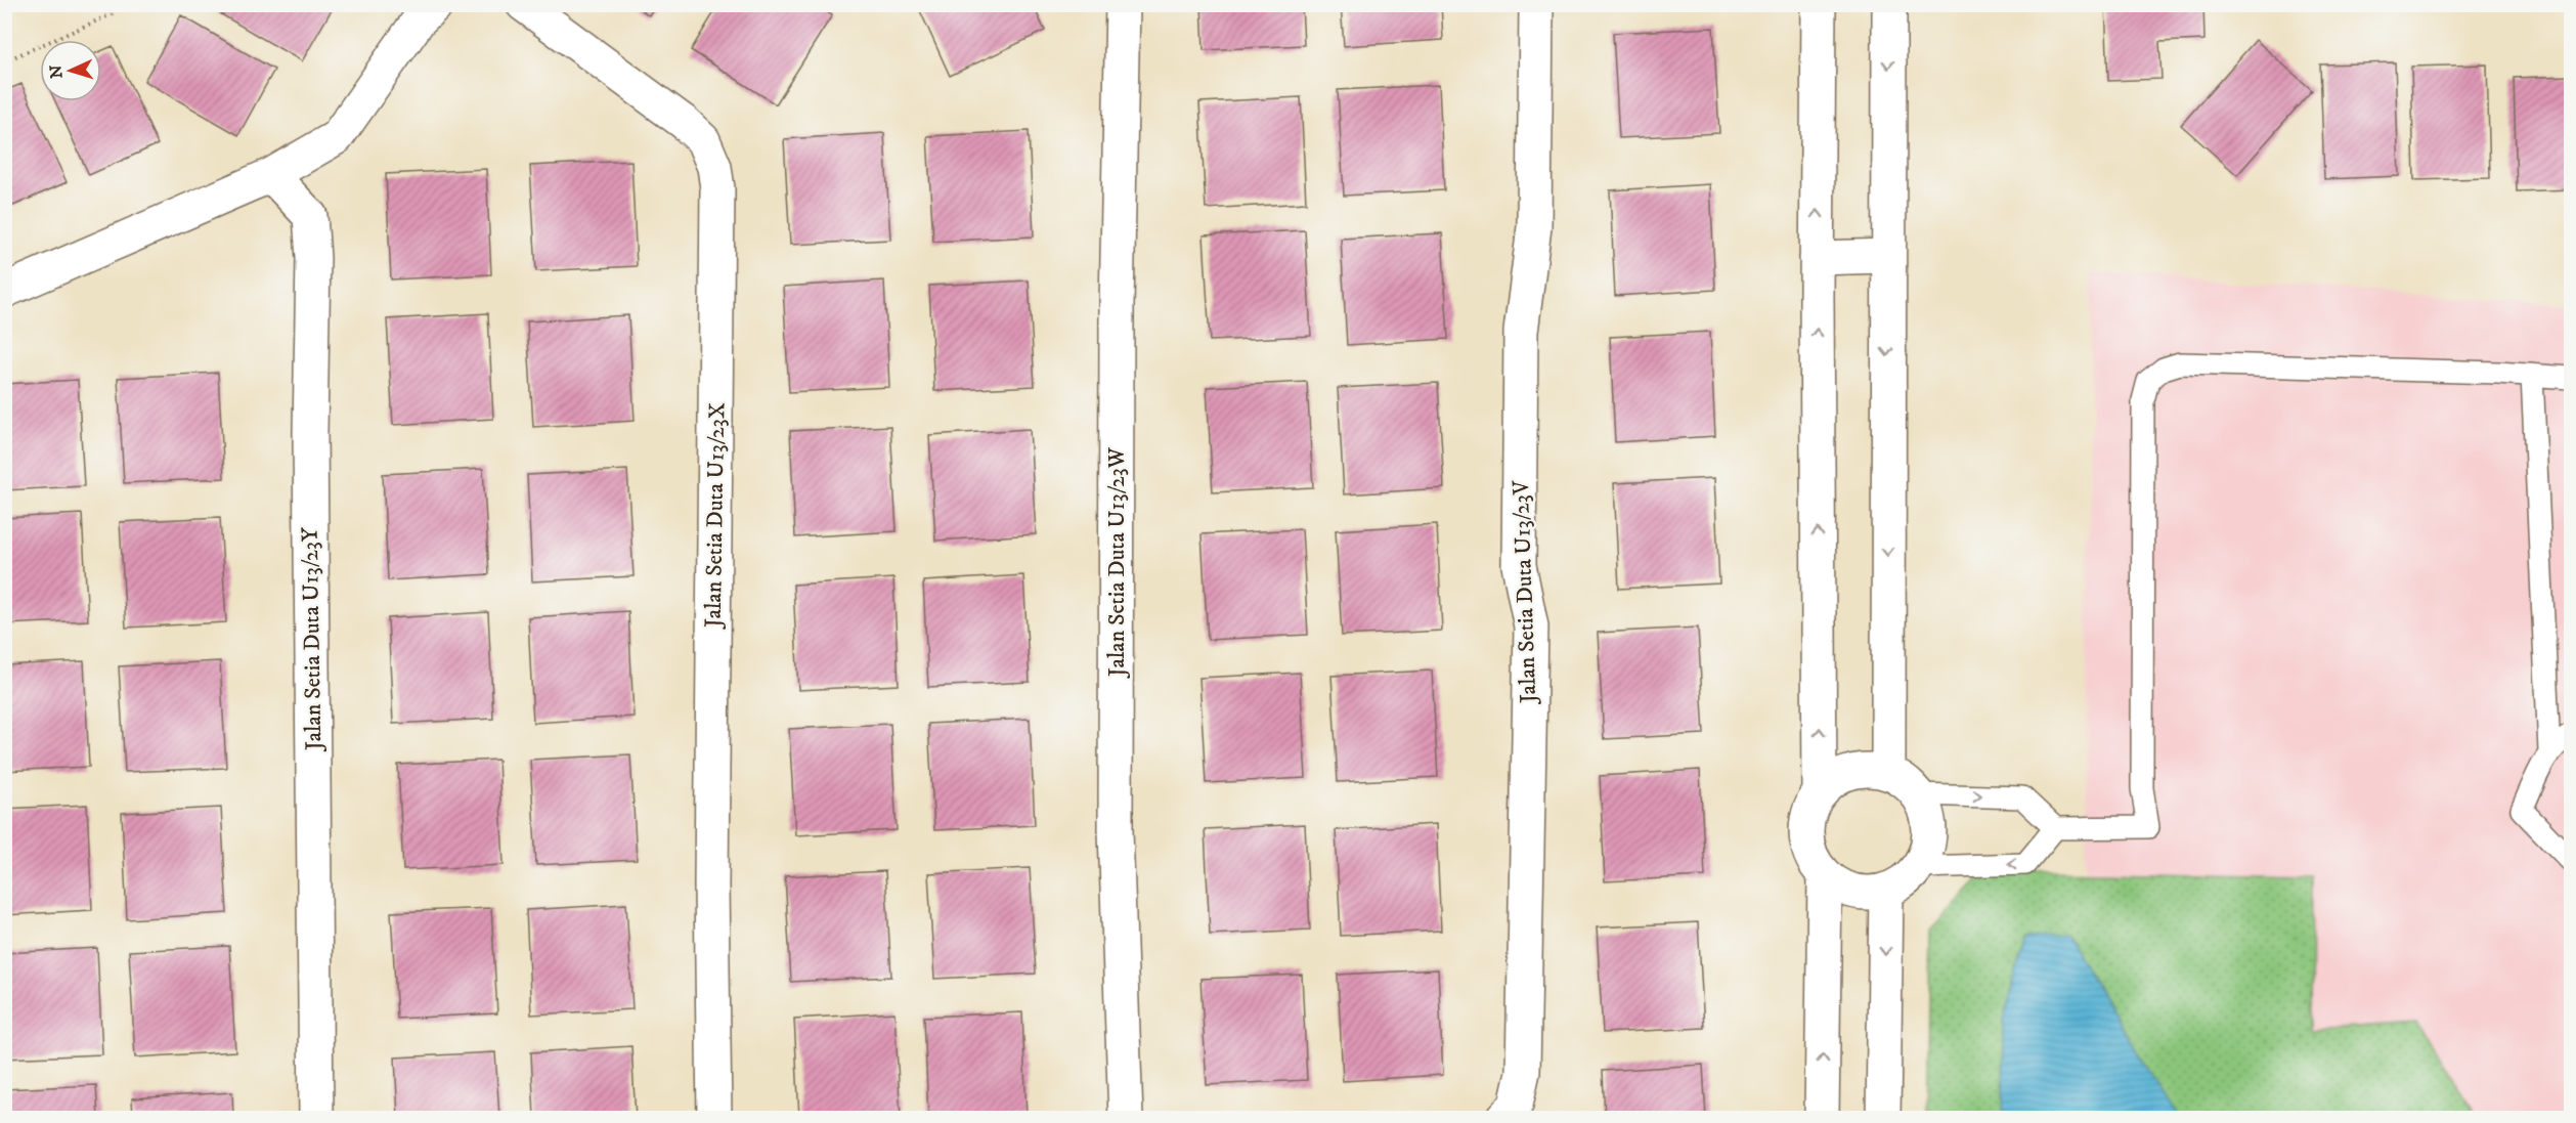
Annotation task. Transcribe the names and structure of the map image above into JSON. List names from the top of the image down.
{
  "streets": {
    "street": [
      "Jalan Setia Duta U13/23X",
      "Jalan Setia Duta U13/23W",
      "Jalan Setia Duta U13/23V",
      "Jalan Setia Duta U13/23Y"
    ]
  },
  "north": "left"
}
